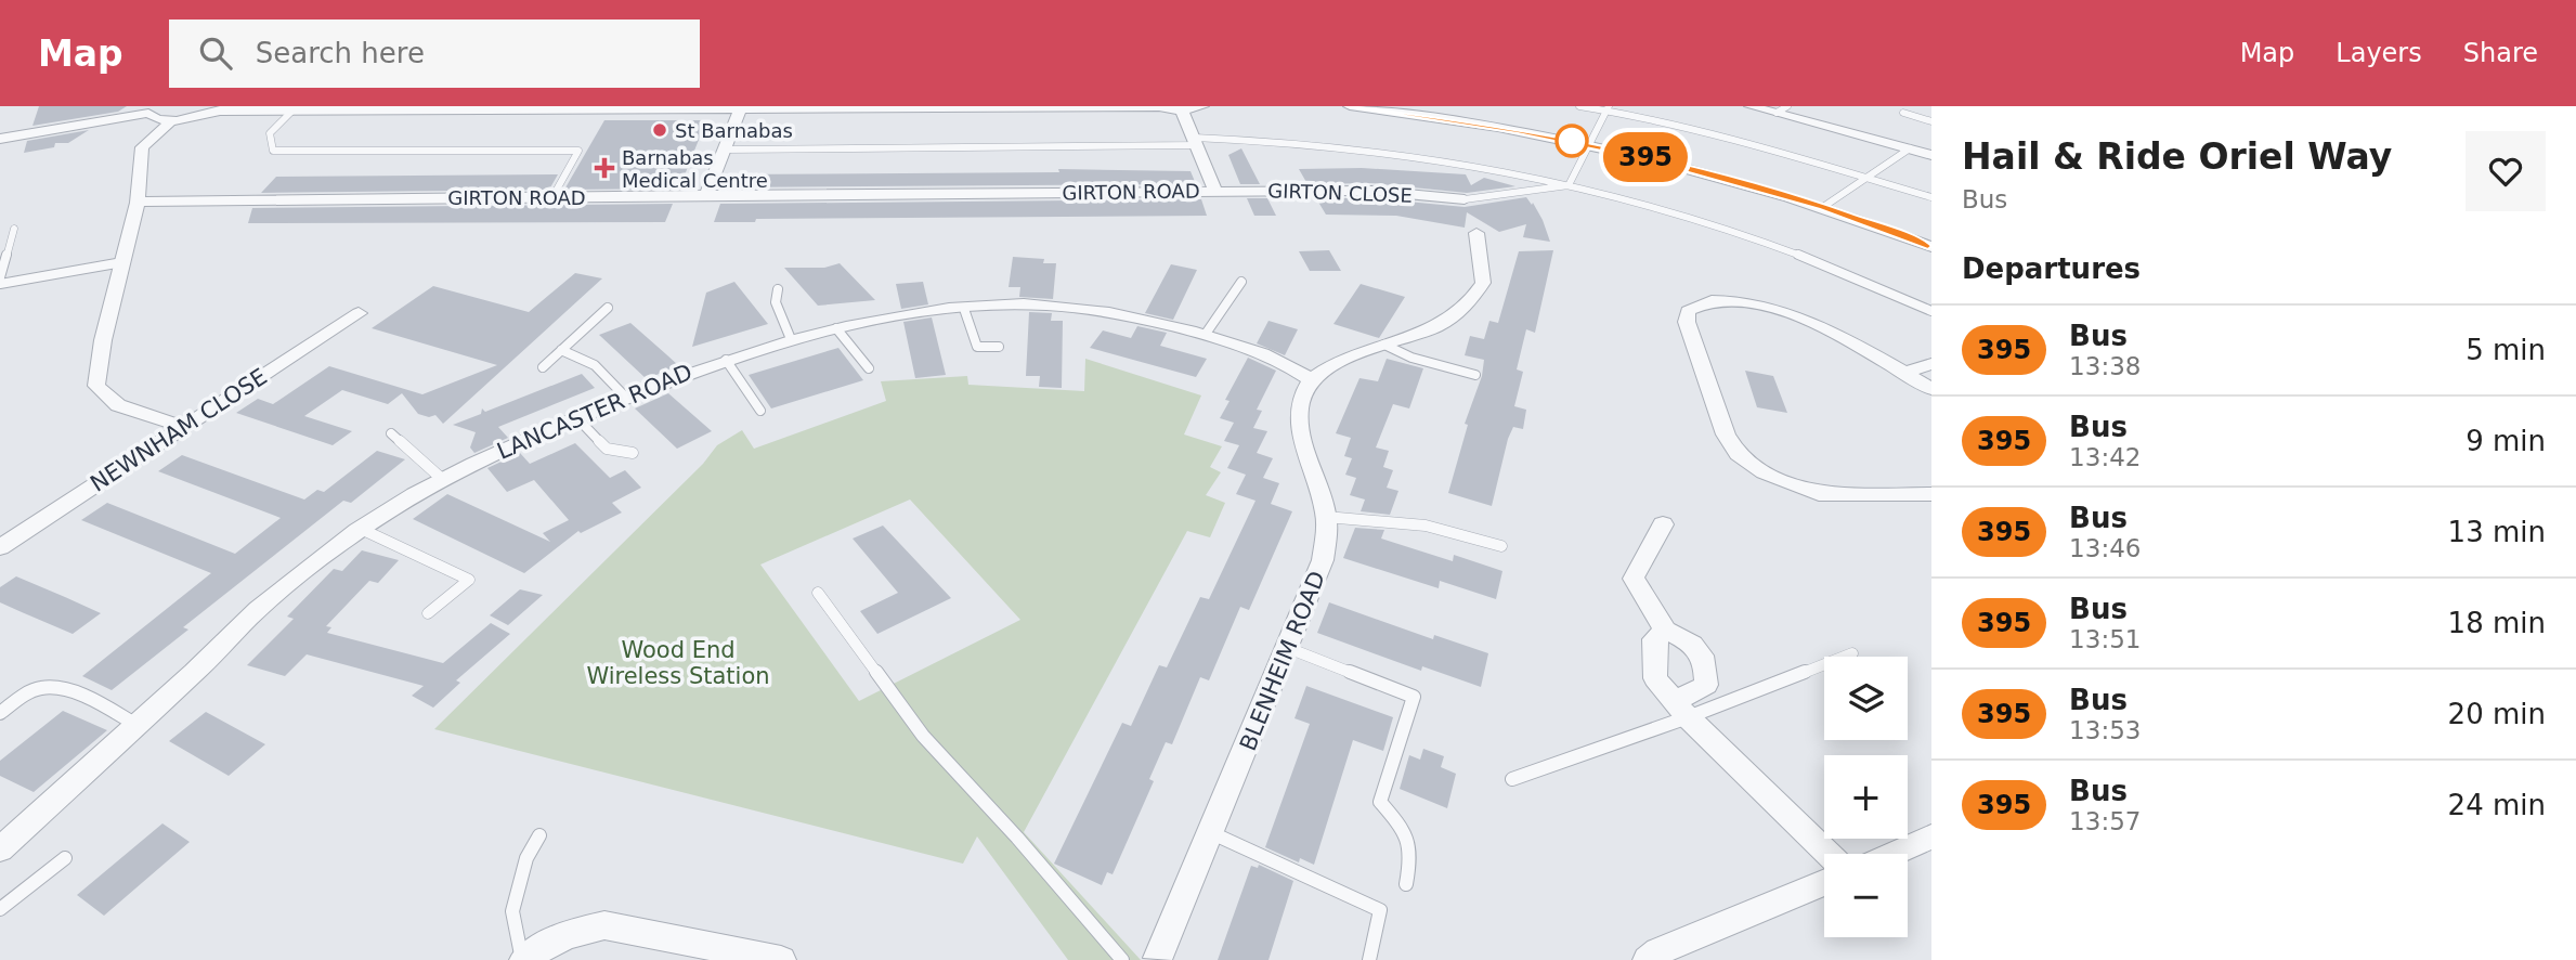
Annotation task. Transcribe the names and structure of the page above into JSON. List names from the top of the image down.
{
  "streets": {
    "street": [
      "GIRTON ROAD",
      "GIRTON CLOSE",
      "LANCASTER ROAD",
      "NEWNHAM CLOSE",
      "BLENHEIM ROAD"
    ]
  },
  "crossings": [
    ["GIRTON ROAD", "GIRTON CLOSE"],
    ["LANCASTER ROAD", "BLENHEIM ROAD"]
  ],
  "parks": ["Wood End Wireless Station"],
  "places": {
    "other": ["St Barnabas"],
    "health": ["Barnabas Medical Centre"]
  },
  "lines": ["bus line 395"],
  "page": {
    "header": "Map",
    "search": "Search here",
    "nav": ["Map", "Layers", "Share"],
    "on_map": "395",
    "heading": [
      ["Hail & Ride Oriel Way", "Bus"],
      "Departures"
    ],
    "list": [
      {
        "mark": "395",
        "name": "Bus",
        "note": "13:38",
        "value": "5 min"
      },
      {
        "mark": "395",
        "name": "Bus",
        "note": "13:42",
        "value": "9 min"
      },
      {
        "mark": "395",
        "name": "Bus",
        "note": "13:46",
        "value": "13 min"
      },
      {
        "mark": "395",
        "name": "Bus",
        "note": "13:51",
        "value": "18 min"
      },
      {
        "mark": "395",
        "name": "Bus",
        "note": "13:53",
        "value": "20 min"
      },
      {
        "mark": "395",
        "name": "Bus",
        "note": "13:57",
        "value": "24 min"
      }
    ],
    "map_buttons": ["+", "−"]
  }
}
